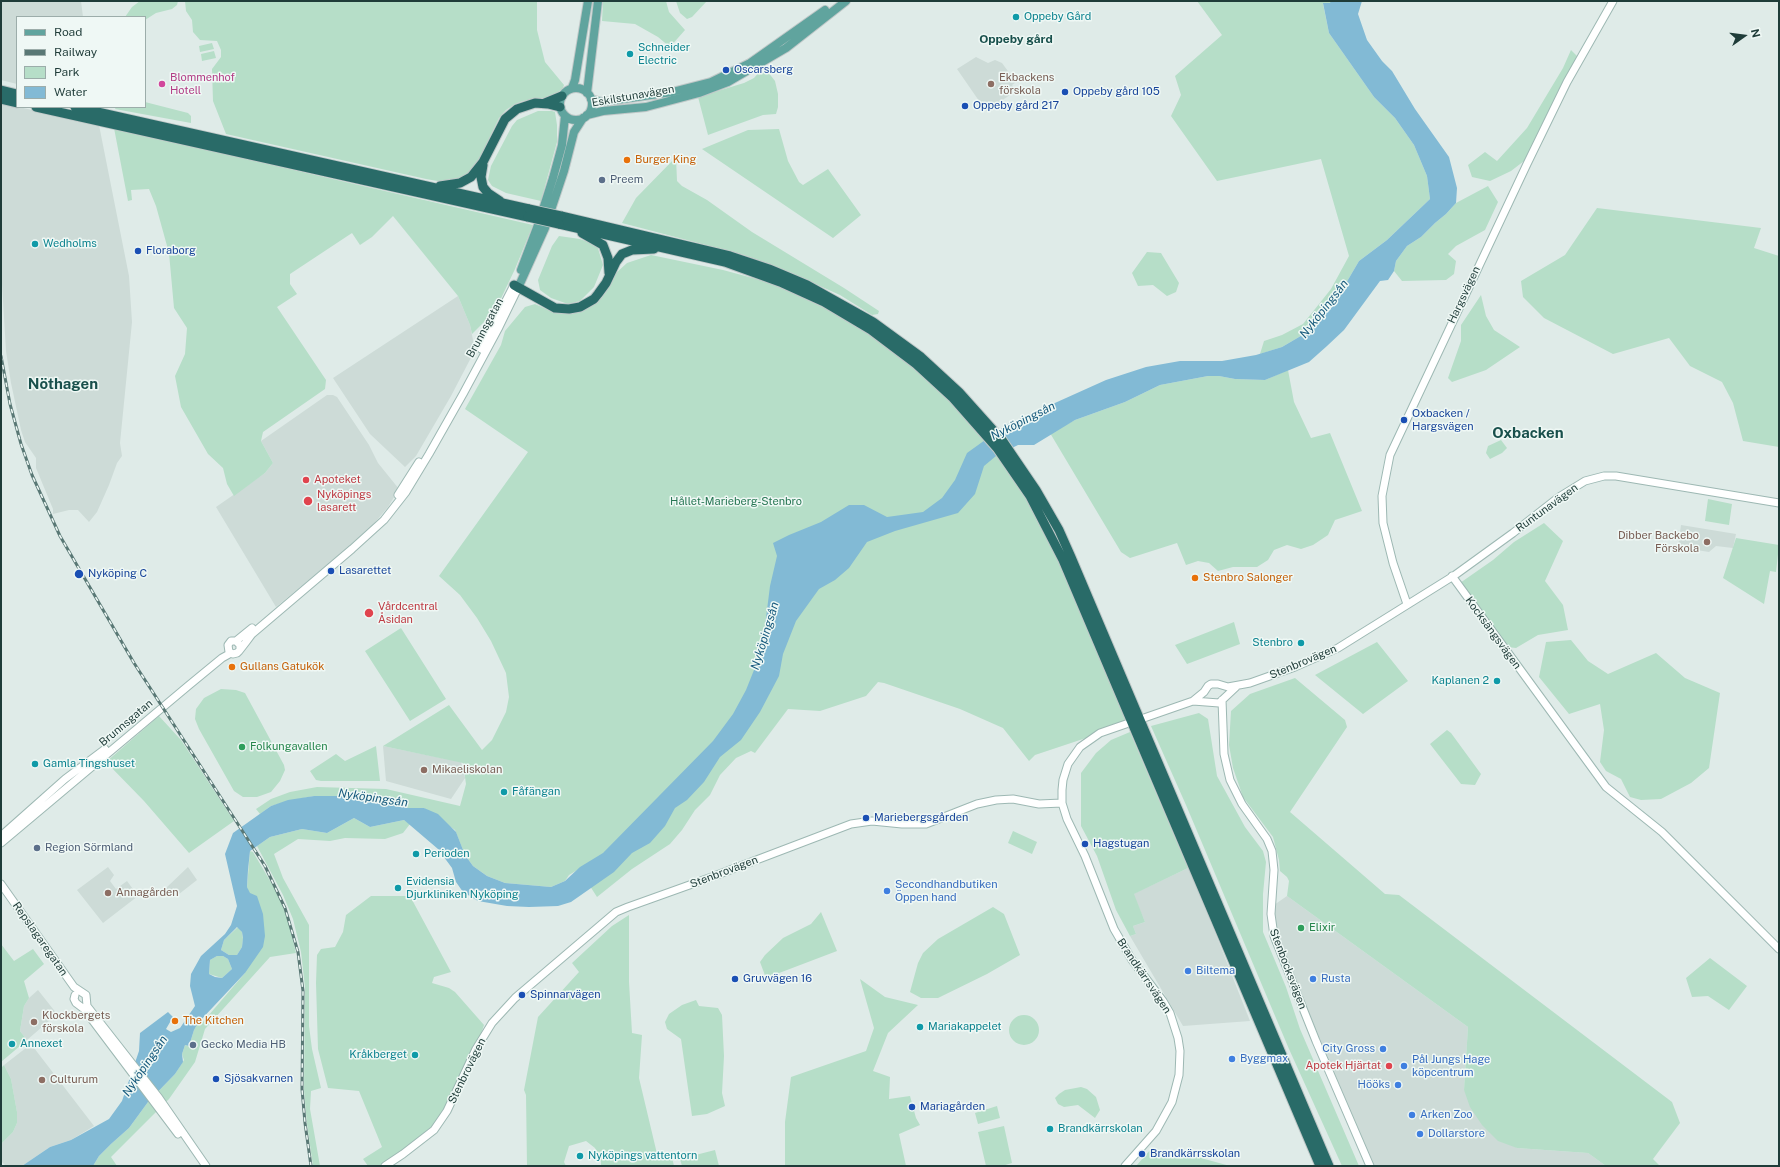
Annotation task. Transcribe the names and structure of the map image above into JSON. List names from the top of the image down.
{
  "streets": {
    "main road": ["Eskilstunavägen", "Brunnsgatan"],
    "street": [
      "Hargsvägen",
      "Runtunavägen",
      "Kocksängsvägen",
      "Stenbrovägen",
      "Repslagaregatan",
      "Stenbocksvägen",
      "Brandkärrsvägen"
    ]
  },
  "crossings": [
    ["Eskilstunavägen", "Brunnsgatan"],
    ["Hargsvägen", "Runtunavägen"],
    ["Hargsvägen", "Stenbrovägen"],
    ["Runtunavägen", "Kocksängsvägen"],
    ["Runtunavägen", "Stenbrovägen"],
    ["Stenbrovägen", "Stenbocksvägen"],
    ["Stenbrovägen", "Brandkärrsvägen"]
  ],
  "districts": ["Oppeby gård", "Nöthagen", "Oxbacken"],
  "water": ["Nyköpingsån"],
  "parks": ["Hållet-Marieberg-Stenbro"],
  "places": [
    "Oppeby Gård",
    "Schneider Electric",
    "Oscarsberg",
    "Blommenhof Hotell",
    "Ekbackens förskola",
    "Oppeby gård 105",
    "Oppeby gård 217",
    "Burger King",
    "Preem",
    "Wedholms",
    "Floraborg",
    "Oxbacken / Hargsvägen",
    "Apoteket",
    "Nyköpings lasarett",
    "Dibber Backebo Förskola",
    "Lasarettet",
    "Nyköping C",
    "Stenbro Salonger",
    "Vårdcentral Åsidan",
    "Stenbro",
    "Gullans Gatukök",
    "Kaplanen 2",
    "Folkungavallen",
    "Gamla Tingshuset",
    "Mikaeliskolan",
    "Fåfängan",
    "Mariebergsgården",
    "Hagstugan",
    "Region Sörmland",
    "Perioden",
    "Evidensia Djurkliniken Nyköping",
    "Secondhandbutiken Öppen hand",
    "Annagården",
    "Elixir",
    "Biltema",
    "Gruvvägen 16",
    "Rusta",
    "Spinnarvägen",
    "The Kitchen",
    "Klockbergets förskola",
    "Mariakappelet",
    "Annexet",
    "Gecko Media HB",
    "City Gross",
    "Kråkberget",
    "Byggmax",
    "Apotek Hjärtat",
    "Pål Jungs Hage köpcentrum",
    "Sjösakvarnen",
    "Culturum",
    "Hööks",
    "Mariagården",
    "Arken Zoo",
    "Brandkärrskolan",
    "Dollarstore",
    "Brandkärrsskolan",
    "Nyköpings vattentorn"
  ],
  "legend": [
    "Road",
    "Railway",
    "Park",
    "Water"
  ],
  "north": "right"
}
